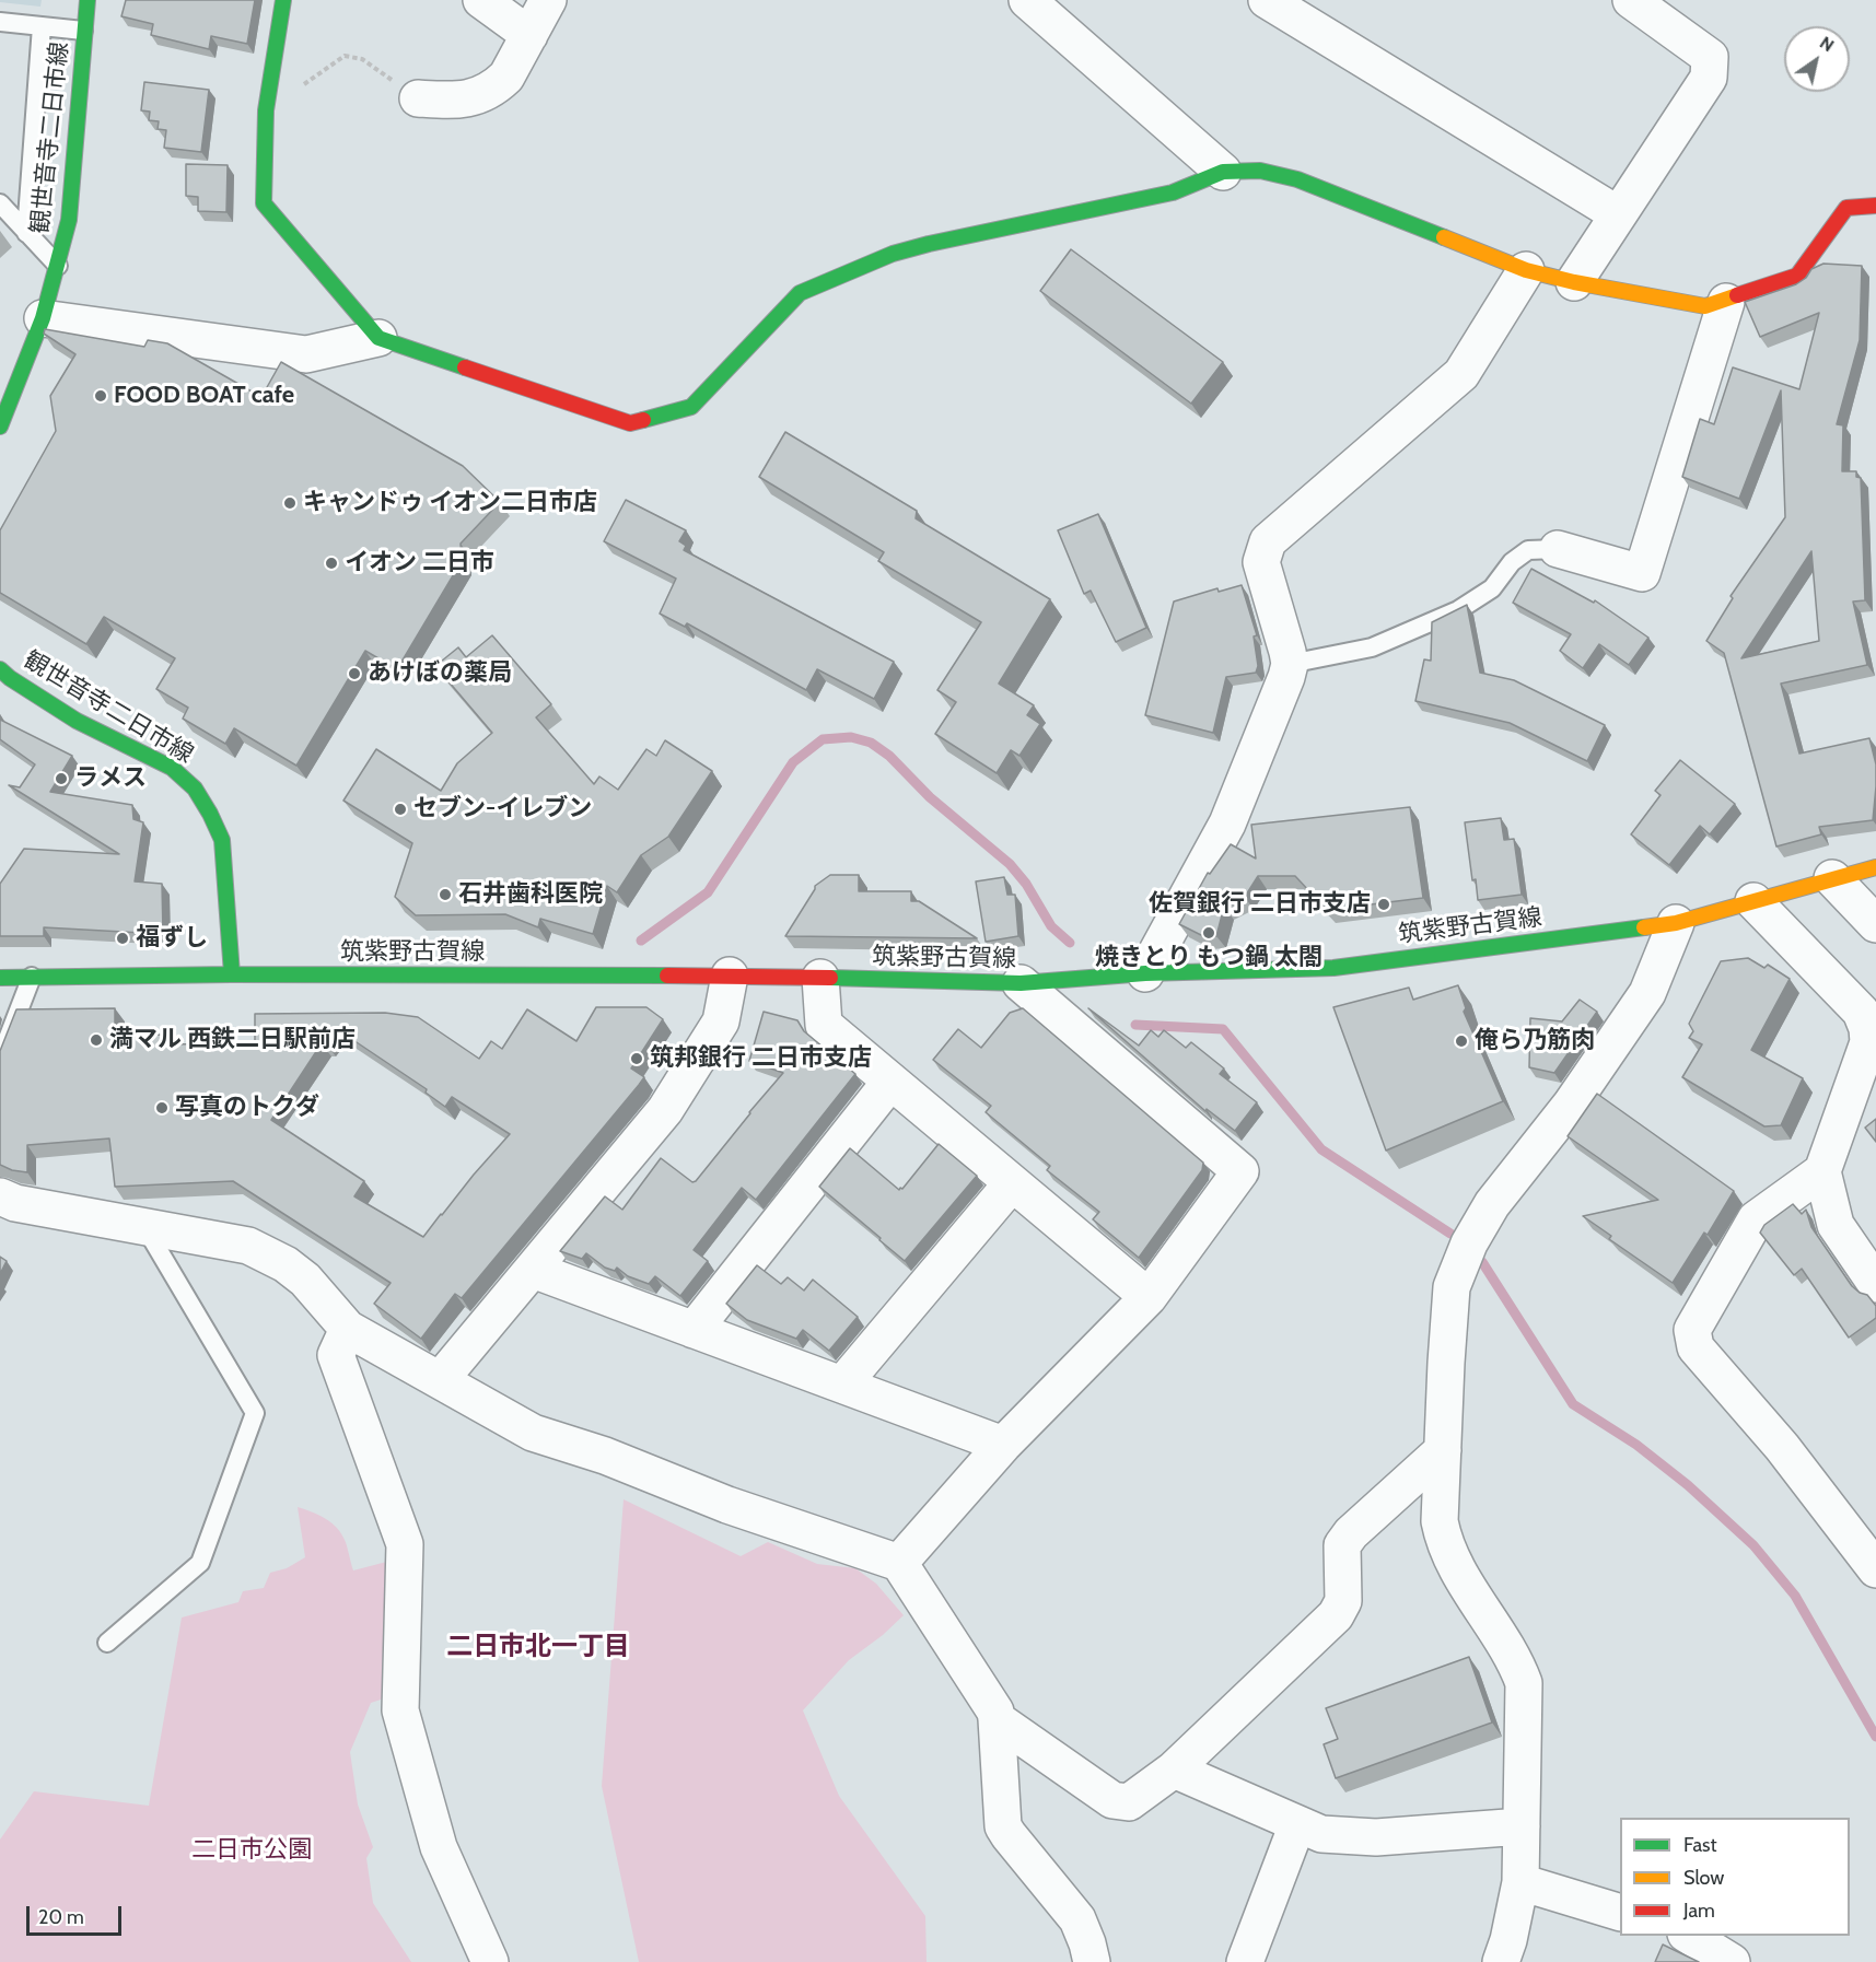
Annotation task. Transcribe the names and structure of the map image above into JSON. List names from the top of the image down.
{
  "streets": {
    "main road": ["観世音寺二日市線", "筑紫野古賀線"]
  },
  "crossings": [
    ["観世音寺二日市線", "筑紫野古賀線"]
  ],
  "districts": ["二日市北一丁目"],
  "parks": ["二日市公園"],
  "places": [
    "FOOD BOAT cafe",
    "キャンドゥ イオン二日市店",
    "イオン 二日市",
    "あけぼの薬局",
    "ラメス",
    "セブン-イレブン",
    "石井歯科医院",
    "佐賀銀行 二日市支店",
    "焼きとり もつ鍋 太閤",
    "福ずし",
    "満マル 西鉄二日駅前店",
    "俺ら乃筋肉",
    "筑邦銀行 二日市支店",
    "写真のトクダ"
  ],
  "legend": ["Fast", "Slow", "Jam"],
  "scale_bar": "20 m",
  "north": "top right"
}
